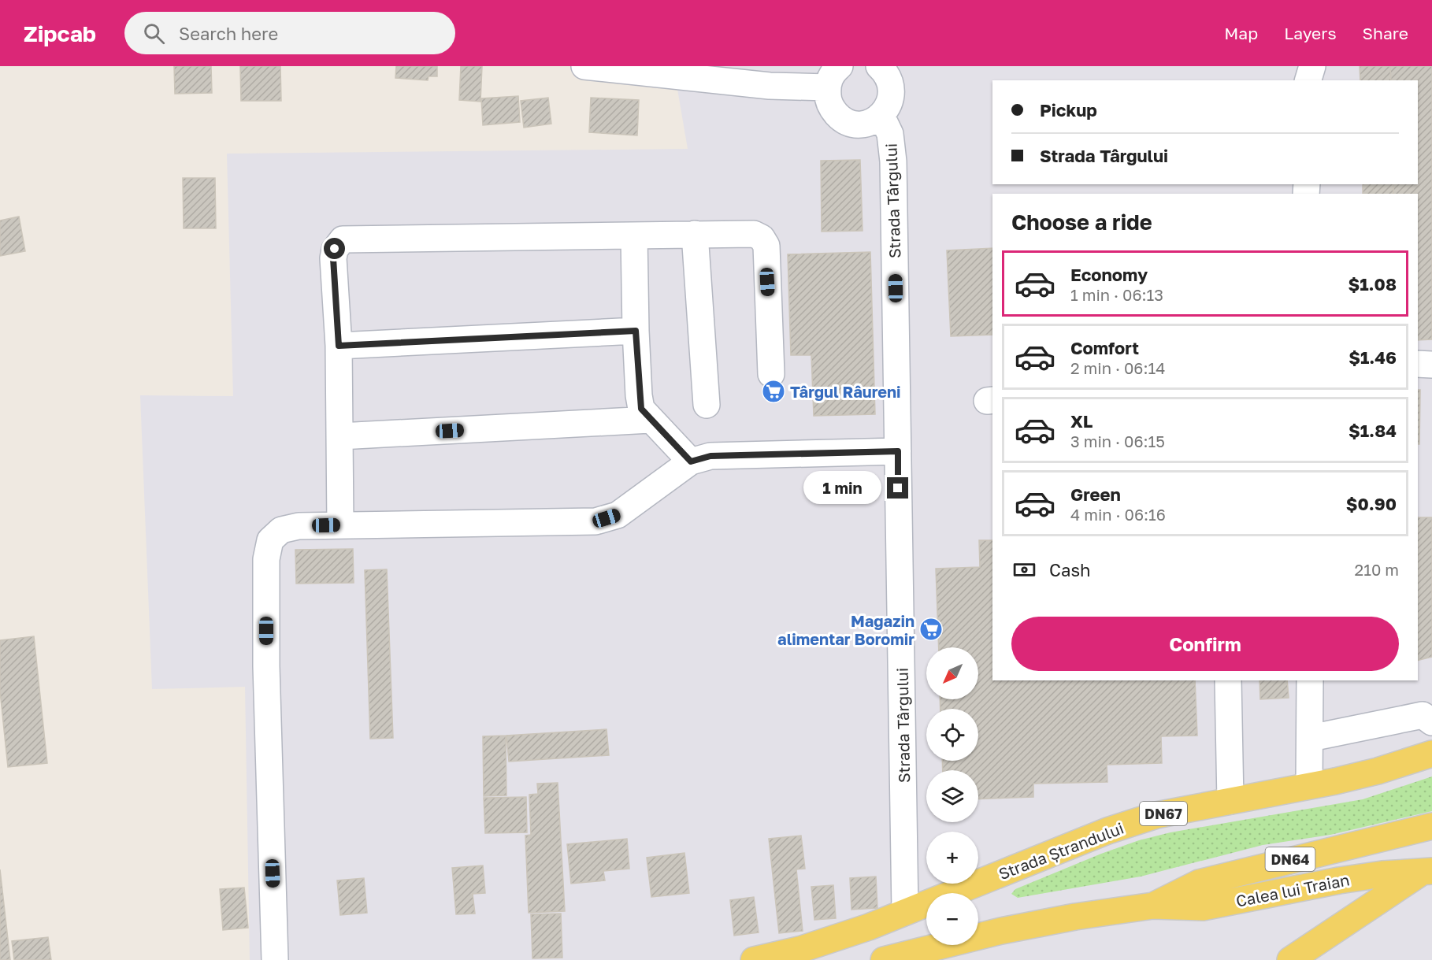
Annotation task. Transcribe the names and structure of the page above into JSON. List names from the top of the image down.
{
  "streets": {
    "main road": [
      "DN67",
      "Strada Ștrandului",
      "DN64",
      "Calea lui Traian"
    ],
    "street": ["Strada Târgului"]
  },
  "crossings": [
    ["Strada Târgului", "Strada Ștrandului"]
  ],
  "places": {
    "supermarket": ["Târgul Râureni", "Magazin alimentar Boromir"]
  },
  "north": "bottom left",
  "page": {
    "header": "Zipcab",
    "search": "Search here",
    "nav": ["Map", "Layers", "Share"],
    "banner": ["Pickup", "Strada Târgului"],
    "heading": "Choose a ride",
    "list": [
      {
        "name": "Economy",
        "note": "1 min · 06:13",
        "value": "$1.08"
      },
      {
        "name": "Comfort",
        "note": "2 min · 06:14",
        "value": "$1.46"
      },
      {
        "name": "XL",
        "note": "3 min · 06:15",
        "value": "$1.84"
      },
      {
        "name": "Green",
        "note": "4 min · 06:16",
        "value": "$0.90"
      }
    ],
    "bubble": "1 min",
    "pay": ["Cash", "210 m"],
    "buttons": "Confirm",
    "map_buttons": ["+", "−"]
  }
}
